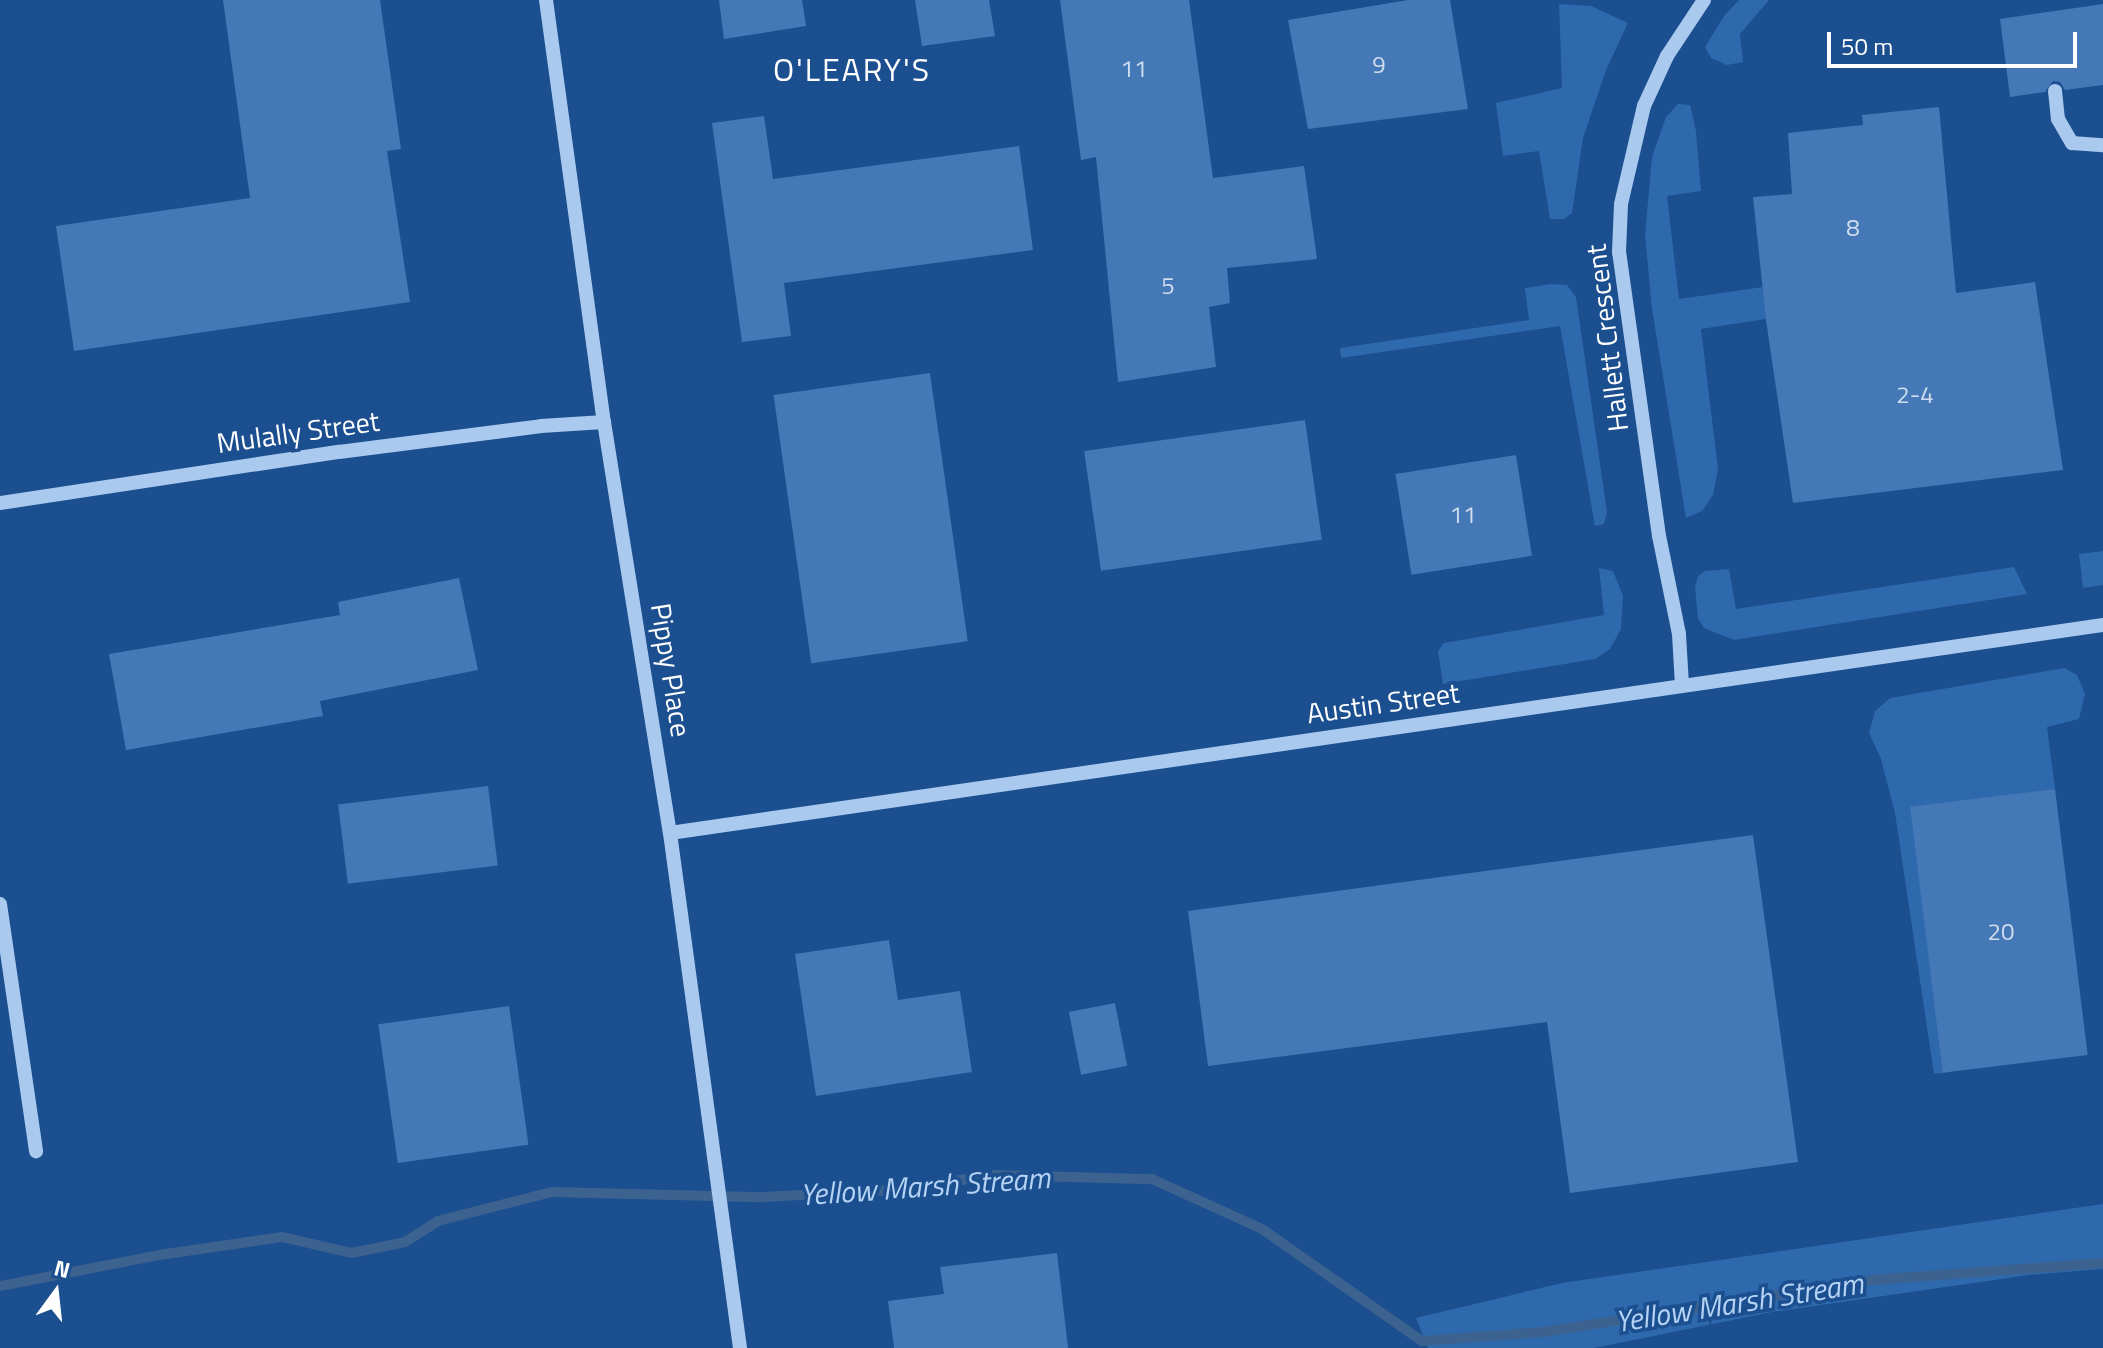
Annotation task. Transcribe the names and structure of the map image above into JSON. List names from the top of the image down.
{
  "streets": {
    "street": [
      "Hallett Crescent",
      "Mulally Street",
      "Pippy Place",
      "Austin Street"
    ]
  },
  "crossings": [
    ["Hallett Crescent", "Austin Street"],
    ["Mulally Street", "Pippy Place"],
    ["Pippy Place", "Austin Street"]
  ],
  "districts": ["O'LEARY'S"],
  "water": ["Yellow Marsh Stream"],
  "house_numbers": [
    "9",
    "11",
    "8",
    "5",
    "2-4",
    "11",
    "20"
  ],
  "scale_bar": "50 m",
  "north": "top"
}
